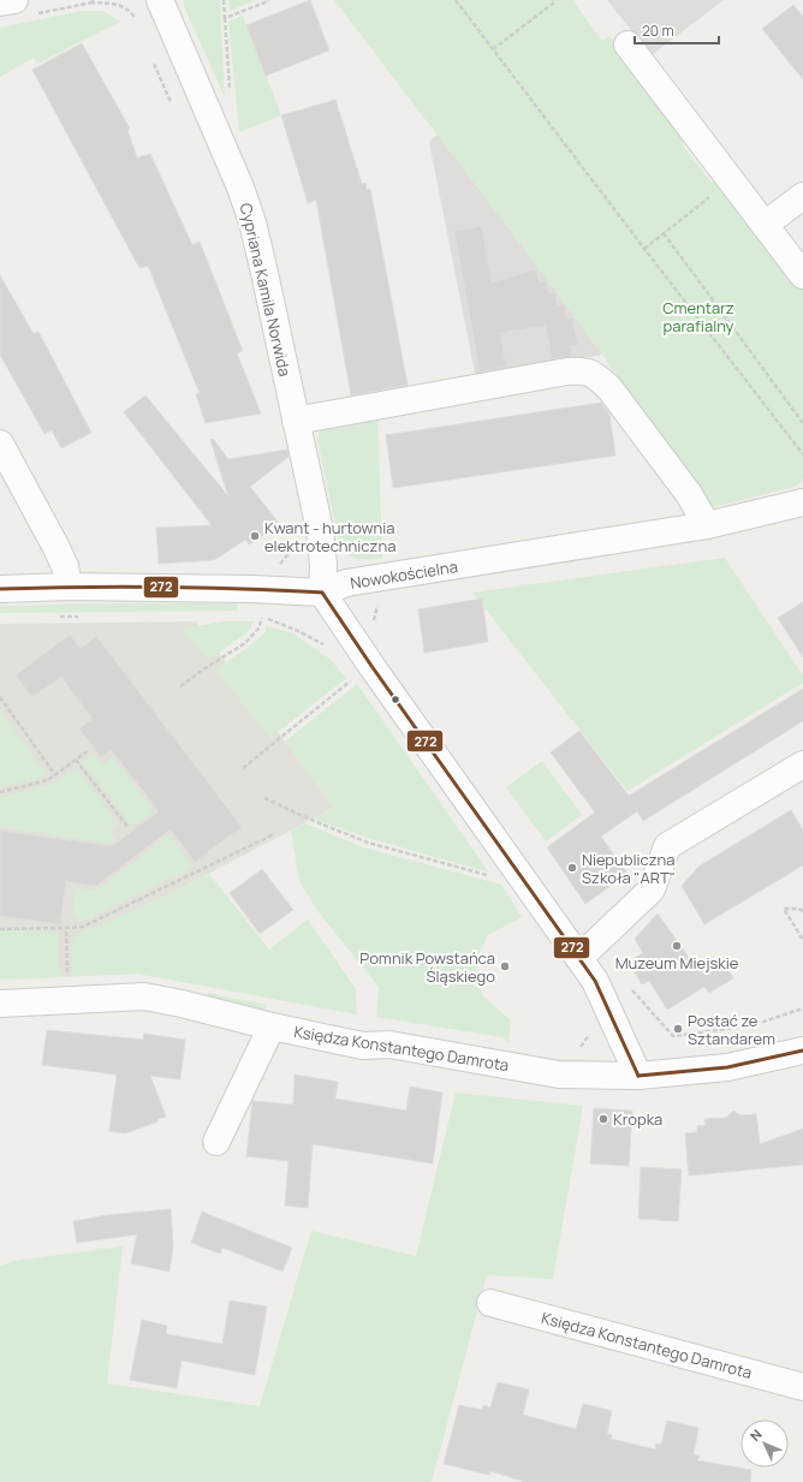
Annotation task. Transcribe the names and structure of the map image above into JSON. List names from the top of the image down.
{
  "streets": {
    "street": ["Cypriana Kamila Norwida", "Nowokościelna", "Księdza Konstantego Damrota"]
  },
  "crossings": [
    ["Cypriana Kamila Norwida", "Nowokościelna"]
  ],
  "parks": ["Cmentarz parafialny"],
  "places": [
    "Kwant - hurtownia elektrotechniczna",
    "Niepubliczna Szkoła \"ART\"",
    "Muzeum Miejskie",
    "Pomnik Powstańca Śląskiego",
    "Postać ze Sztandarem",
    "Kropka"
  ],
  "lines": ["transit line 272"],
  "scale_bar": "20 m",
  "north": "top left"
}
